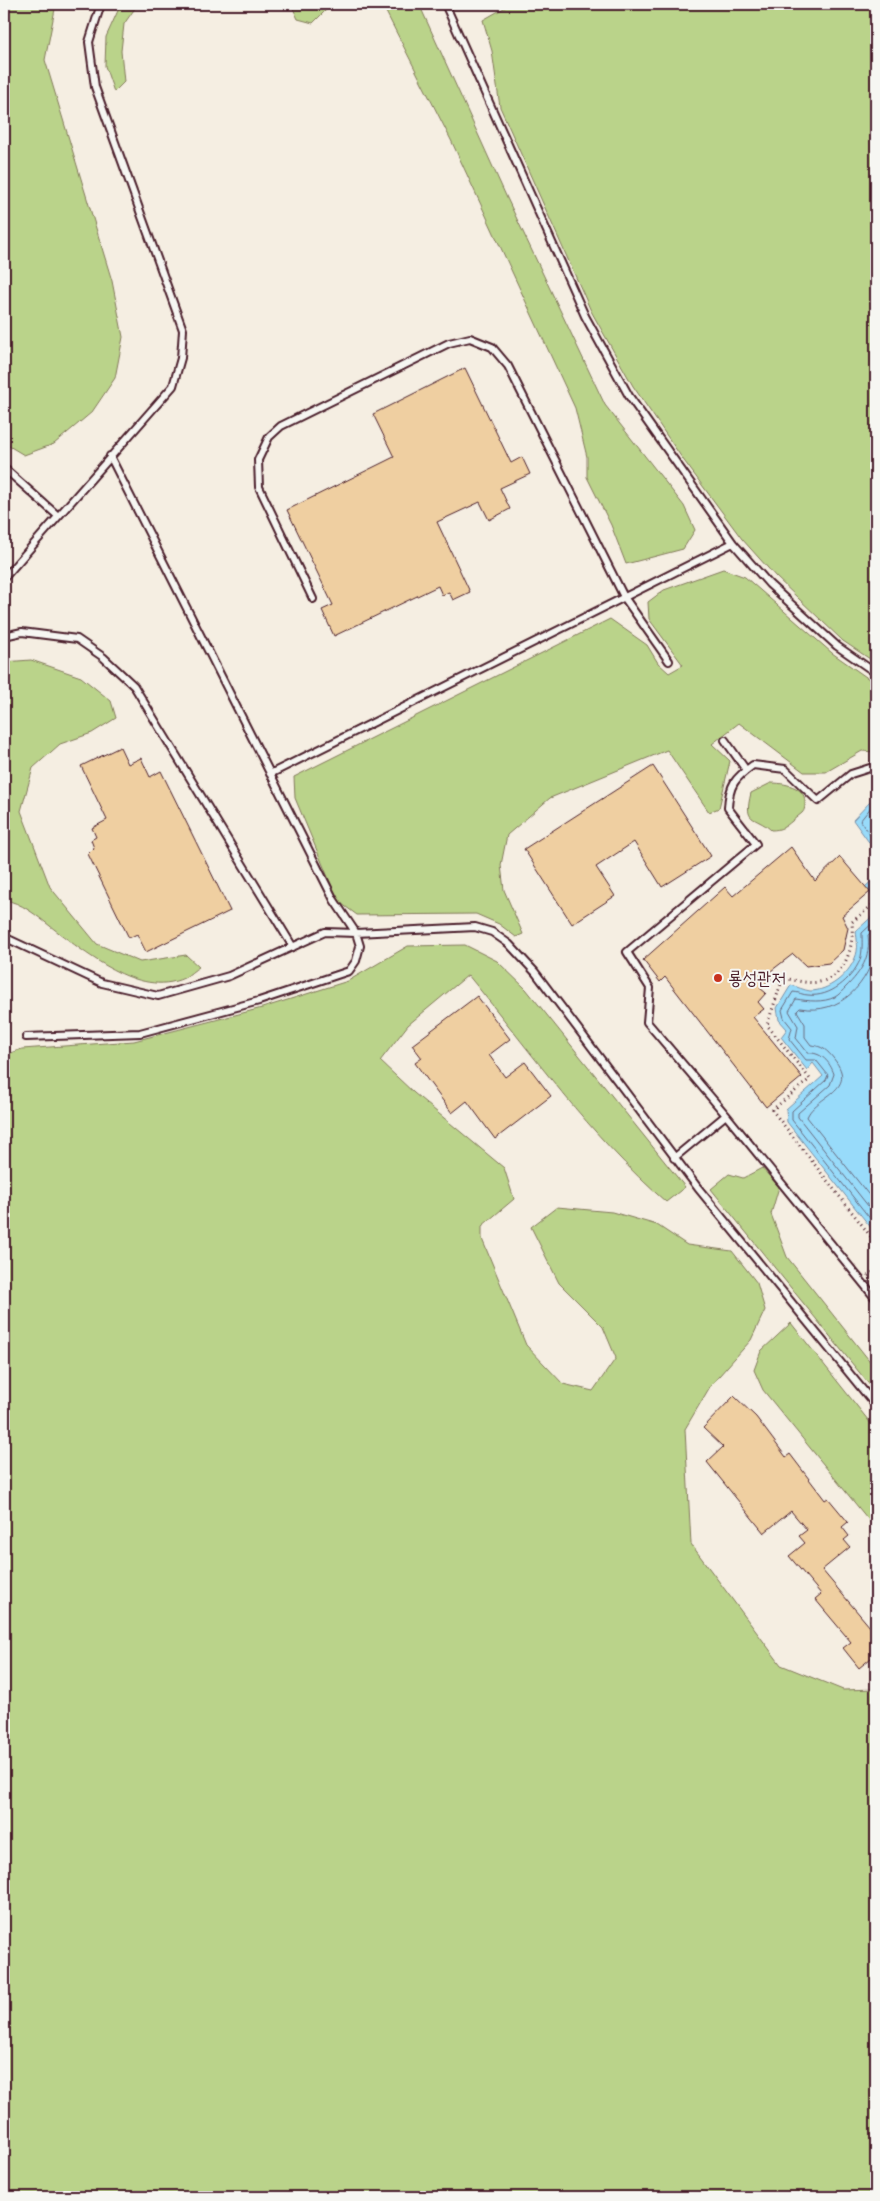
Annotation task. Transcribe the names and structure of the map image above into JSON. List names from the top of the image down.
{
  "places": ["룡성관저"]
}
